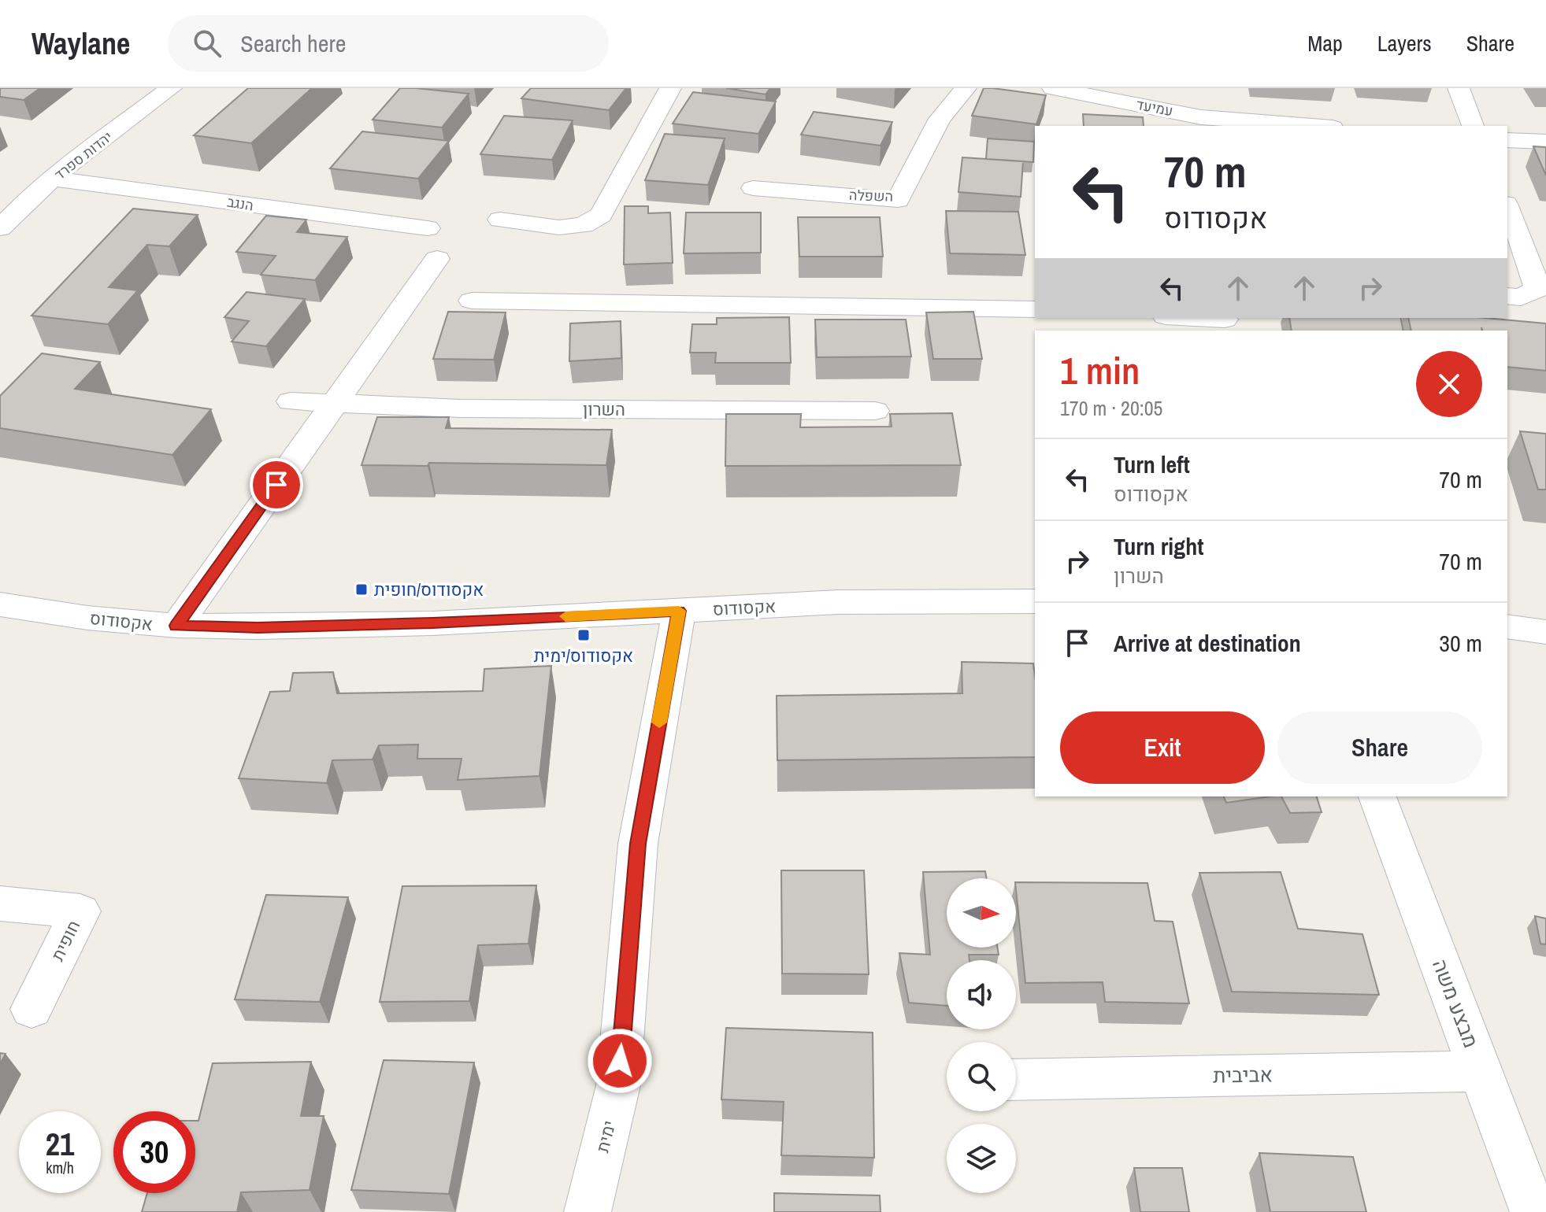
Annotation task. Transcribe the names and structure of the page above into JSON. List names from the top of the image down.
{
  "streets": {
    "street": [
      "עמיעד",
      "יהדות ספרד",
      "השפלה",
      "הנגב",
      "השרון",
      "אקסודוס",
      "חופית",
      "מבצע משה",
      "אביבית",
      "ימית"
    ]
  },
  "crossings": [
    ["יהדות ספרד", "הנגב"],
    ["אקסודוס", "ימית"],
    ["מבצע משה", "אביבית"]
  ],
  "places": {
    "transit": ["אקסודוס/חופית", "אקסודוס/ימית"]
  },
  "north": "right",
  "page": {
    "header": "Waylane",
    "search": "Search here",
    "nav": ["Map", "Layers", "Share"],
    "turn": ["70 m", "אקסודוס"],
    "heading": ["1 min", "170 m · 20:05"],
    "list": [
      {
        "name": "Turn left",
        "note": "אקסודוס",
        "value": "70 m"
      },
      {
        "name": "Turn right",
        "note": "השרון",
        "value": "70 m"
      },
      {
        "name": "Arrive at destination",
        "value": "30 m"
      }
    ],
    "buttons": ["Exit", "Share"],
    "speed": "21 km/h",
    "limit": "30"
  }
}
